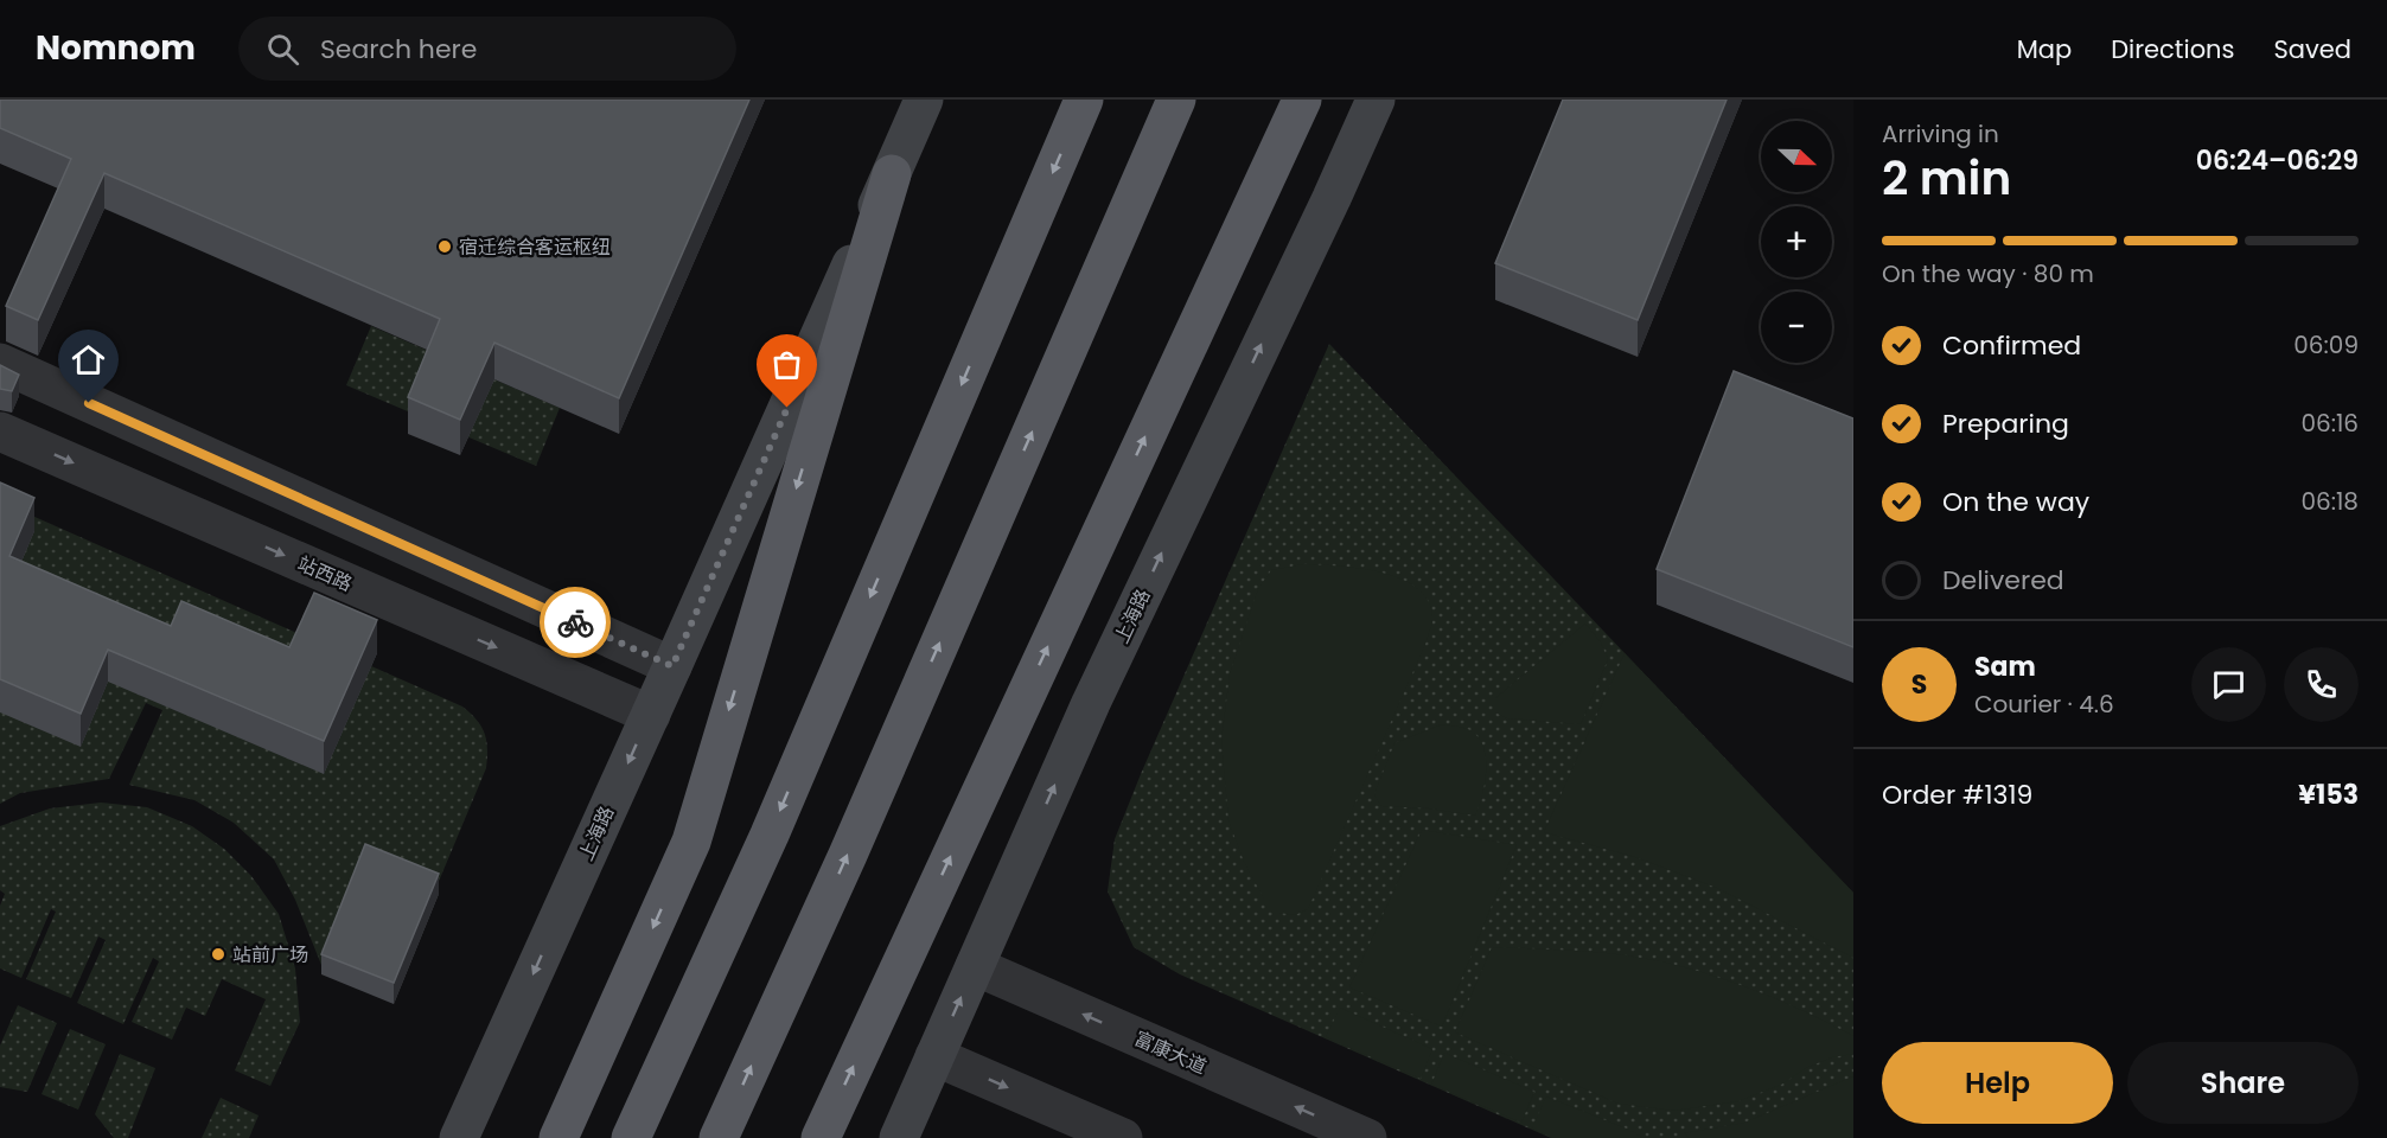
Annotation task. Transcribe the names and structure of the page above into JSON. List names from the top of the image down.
{
  "streets": {
    "main road": ["上海路"],
    "street": ["站西路", "富康大道"]
  },
  "crossings": [
    ["站西路", "上海路"],
    ["上海路", "富康大道"]
  ],
  "places": ["宿迁综合客运枢纽", "站前广场"],
  "north": "right",
  "page": {
    "header": "Nomnom",
    "search": "Search here",
    "nav": ["Map", "Directions", "Saved"],
    "heading": ["2 min", "Arriving in", "06:24–06:29"],
    "panel": [
      "Sam",
      "Courier · 4.6",
      "Order #1319",
      "¥153"
    ],
    "map_buttons": ["+", "−"],
    "bar": "On the way · 80 m",
    "list": [
      ["Confirmed", "06:09"],
      ["Preparing", "06:16"],
      ["On the way", "06:18"],
      "Delivered"
    ],
    "round": "S",
    "buttons": ["Help", "Share"]
  }
}
